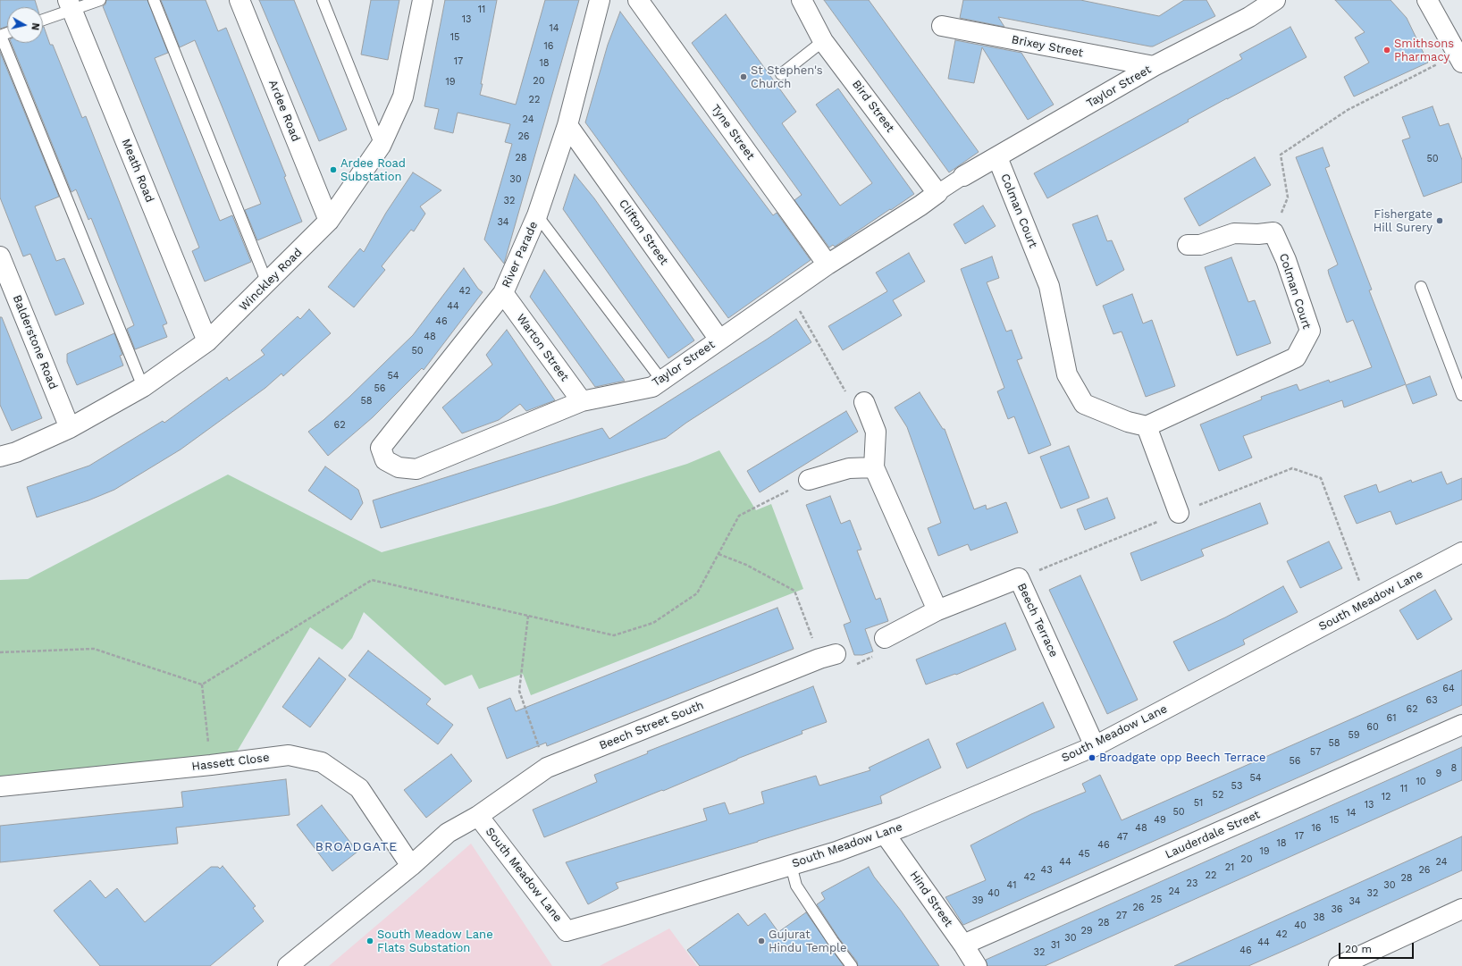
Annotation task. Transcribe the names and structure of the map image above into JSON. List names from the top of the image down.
{
  "streets": {
    "street": [
      "Brixey Street",
      "Taylor Street",
      "Bird Street",
      "Ardee Road",
      "Tyne Street",
      "Meath Road",
      "Colman Court",
      "Clifton Street",
      "River Parade",
      "Winckley Road",
      "Balderstone Road",
      "Warton Street",
      "South Meadow Lane",
      "Beech Terrace",
      "Beech Street South",
      "Hassett Close",
      "Lauderdale Street",
      "Hind Street"
    ]
  },
  "crossings": [
    ["Brixey Street", "Taylor Street"],
    ["Taylor Street", "Bird Street"],
    ["Taylor Street", "Tyne Street"],
    ["Taylor Street", "Colman Court"],
    ["Taylor Street", "Clifton Street"],
    ["Taylor Street", "River Parade"],
    ["Taylor Street", "Warton Street"],
    ["Ardee Road", "Winckley Road"],
    ["Meath Road", "Winckley Road"],
    ["Clifton Street", "River Parade"],
    ["River Parade", "Warton Street"],
    ["Winckley Road", "Balderstone Road"],
    ["South Meadow Lane", "Beech Terrace"],
    ["South Meadow Lane", "Beech Street South"],
    ["South Meadow Lane", "Hassett Close"],
    ["South Meadow Lane", "Hind Street"],
    ["Lauderdale Street", "Hind Street"]
  ],
  "districts": ["BROADGATE"],
  "places": [
    "Smithsons Pharmacy",
    "St Stephen's Church",
    "Ardee Road Substation",
    "Fishergate Hill Surery",
    "Broadgate opp Beech Terrace",
    "South Meadow Lane Flats Substation",
    "Gujurat Hindu Temple"
  ],
  "house_numbers": [
    "11",
    "13",
    "14",
    "15",
    "16",
    "17",
    "18",
    "20",
    "19",
    "22",
    "24",
    "26",
    "28",
    "50",
    "30",
    "32",
    "34",
    "42",
    "44",
    "46",
    "48",
    "50",
    "54",
    "56",
    "58",
    "62",
    "64",
    "63",
    "62",
    "61",
    "60",
    "59",
    "58",
    "57",
    "56",
    "8",
    "9",
    "54",
    "10",
    "53",
    "11",
    "52",
    "12",
    "51",
    "13",
    "50",
    "14",
    "49",
    "15",
    "48",
    "16",
    "17",
    "47",
    "18",
    "46",
    "19",
    "45",
    "20",
    "44",
    "24",
    "21",
    "43",
    "26",
    "22",
    "42",
    "28",
    "23",
    "41",
    "30",
    "24",
    "40",
    "32",
    "25",
    "39",
    "34",
    "26",
    "36",
    "27",
    "38",
    "28",
    "40",
    "29",
    "42",
    "30",
    "44",
    "31",
    "46",
    "32"
  ],
  "scale_bar": "20 m",
  "north": "right"
}
